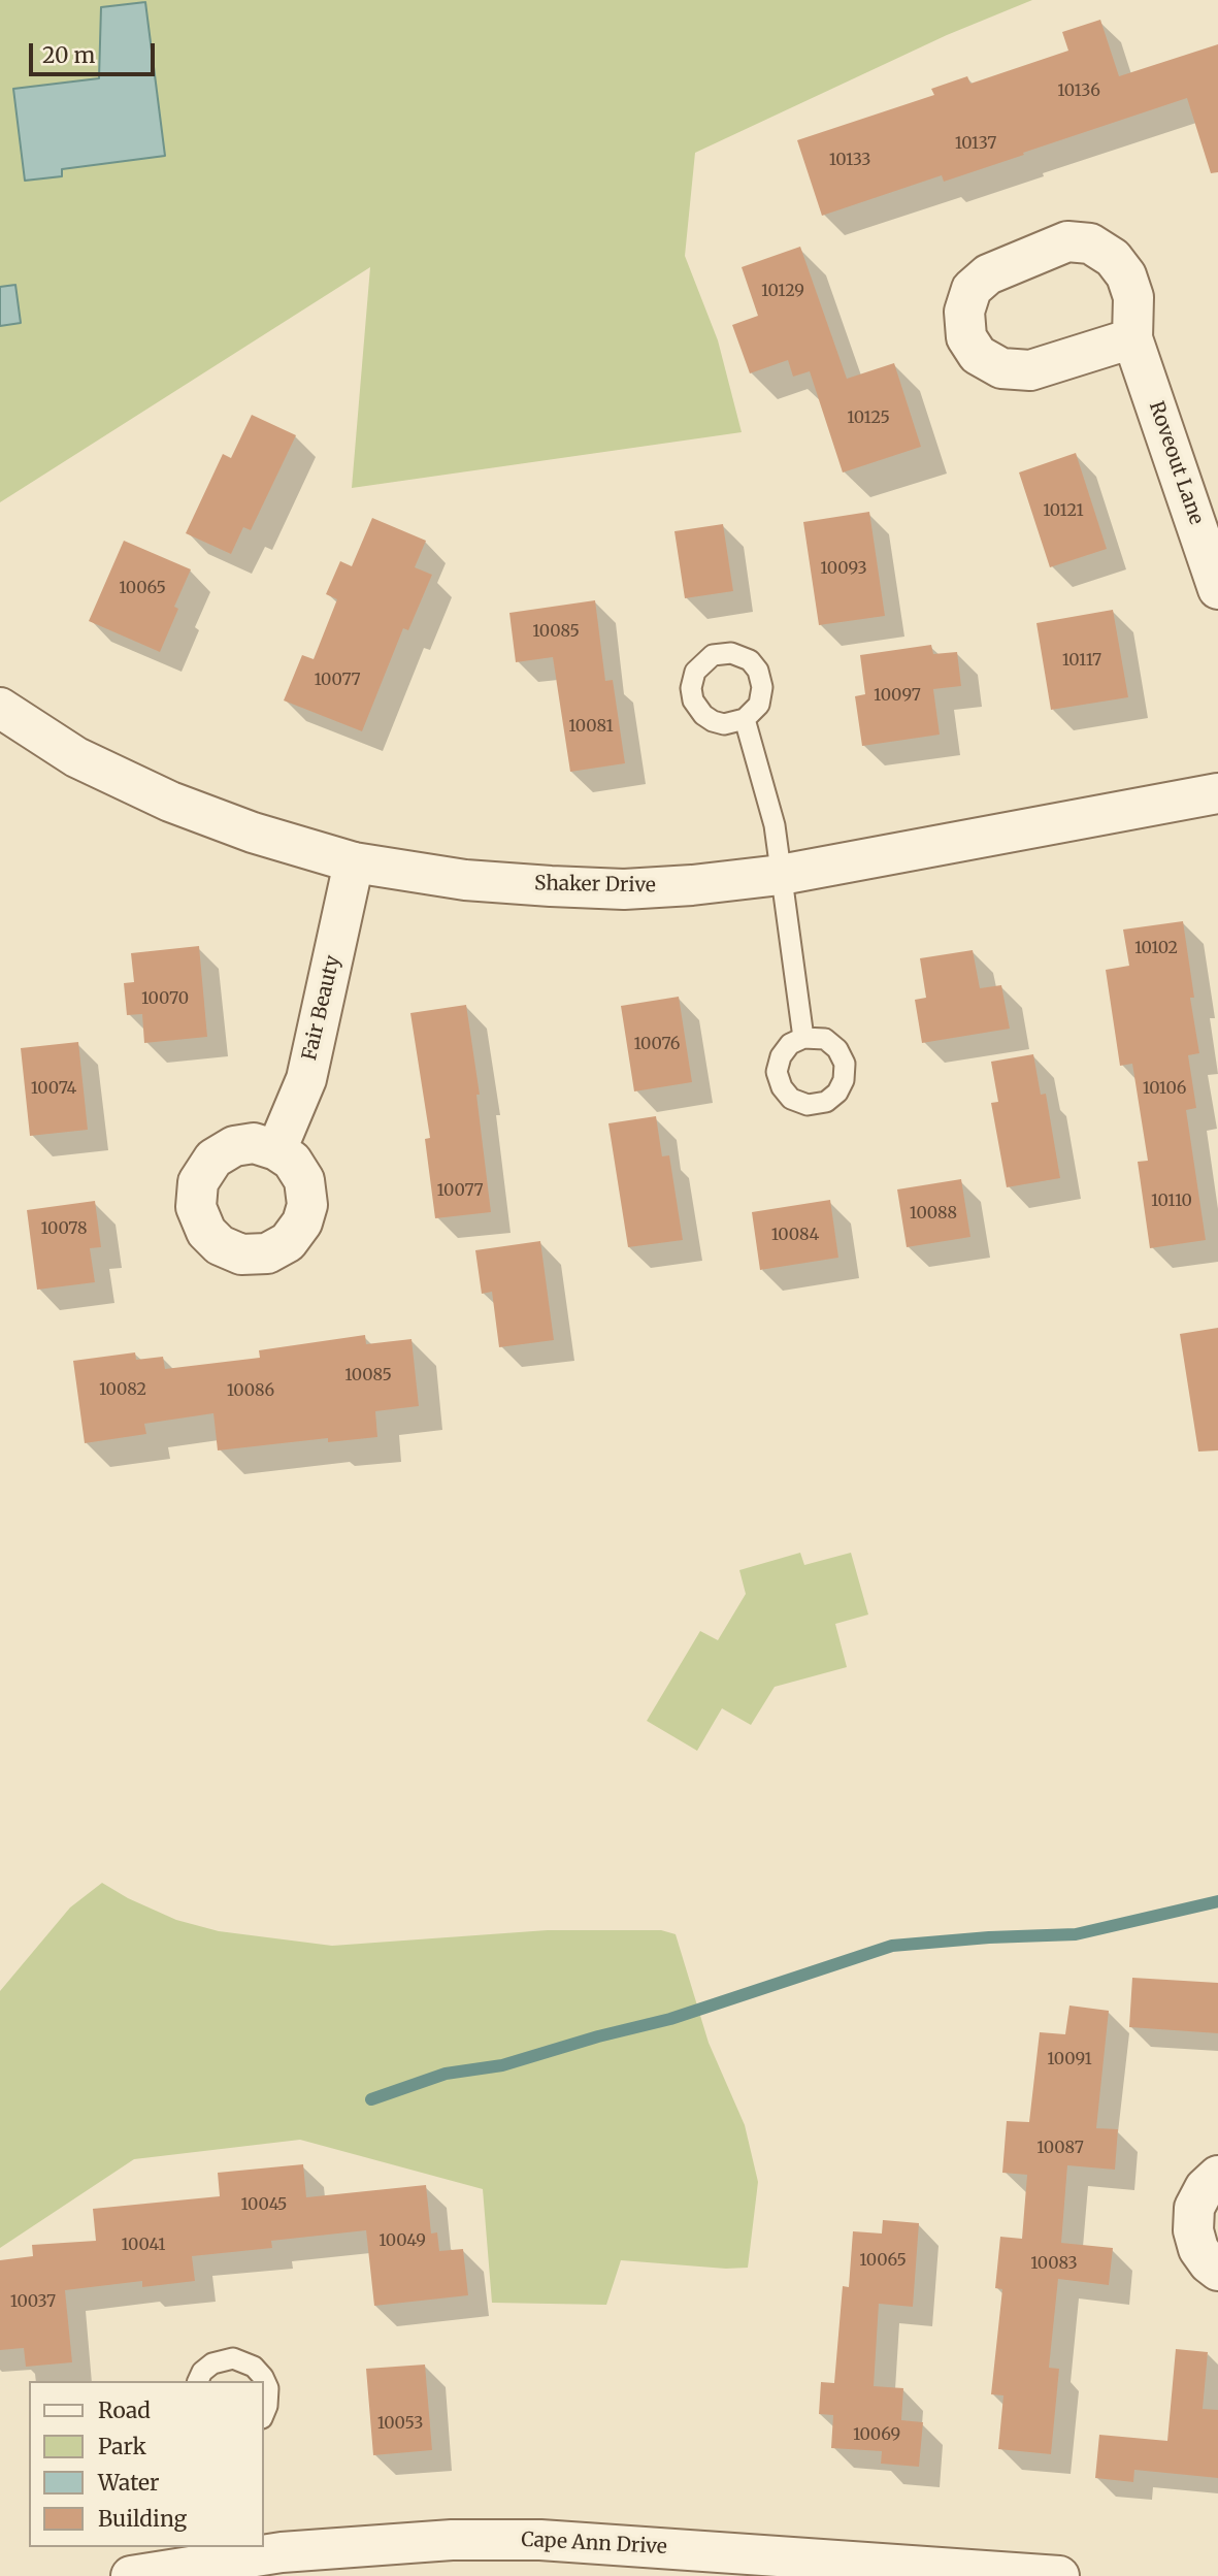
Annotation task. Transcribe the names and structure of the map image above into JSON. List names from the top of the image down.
{
  "streets": {
    "street": [
      "Roveout Lane",
      "Shaker Drive",
      "Fair Beauty",
      "Cape Ann Drive"
    ]
  },
  "crossings": [
    ["Shaker Drive", "Fair Beauty"]
  ],
  "house_numbers": [
    "10136",
    "10137",
    "10133",
    "10129",
    "10125",
    "10121",
    "10093",
    "10065",
    "10085",
    "10117",
    "10077",
    "10097",
    "10081",
    "10102",
    "10070",
    "10076",
    "10074",
    "10106",
    "10077",
    "10110",
    "10088",
    "10078",
    "10084",
    "10085",
    "10082",
    "10086",
    "10091",
    "10087",
    "10045",
    "10049",
    "10041",
    "10065",
    "10083",
    "10037",
    "10053",
    "10069"
  ],
  "legend": [
    "Road",
    "Park",
    "Water",
    "Building"
  ],
  "scale_bar": "20 m"
}
